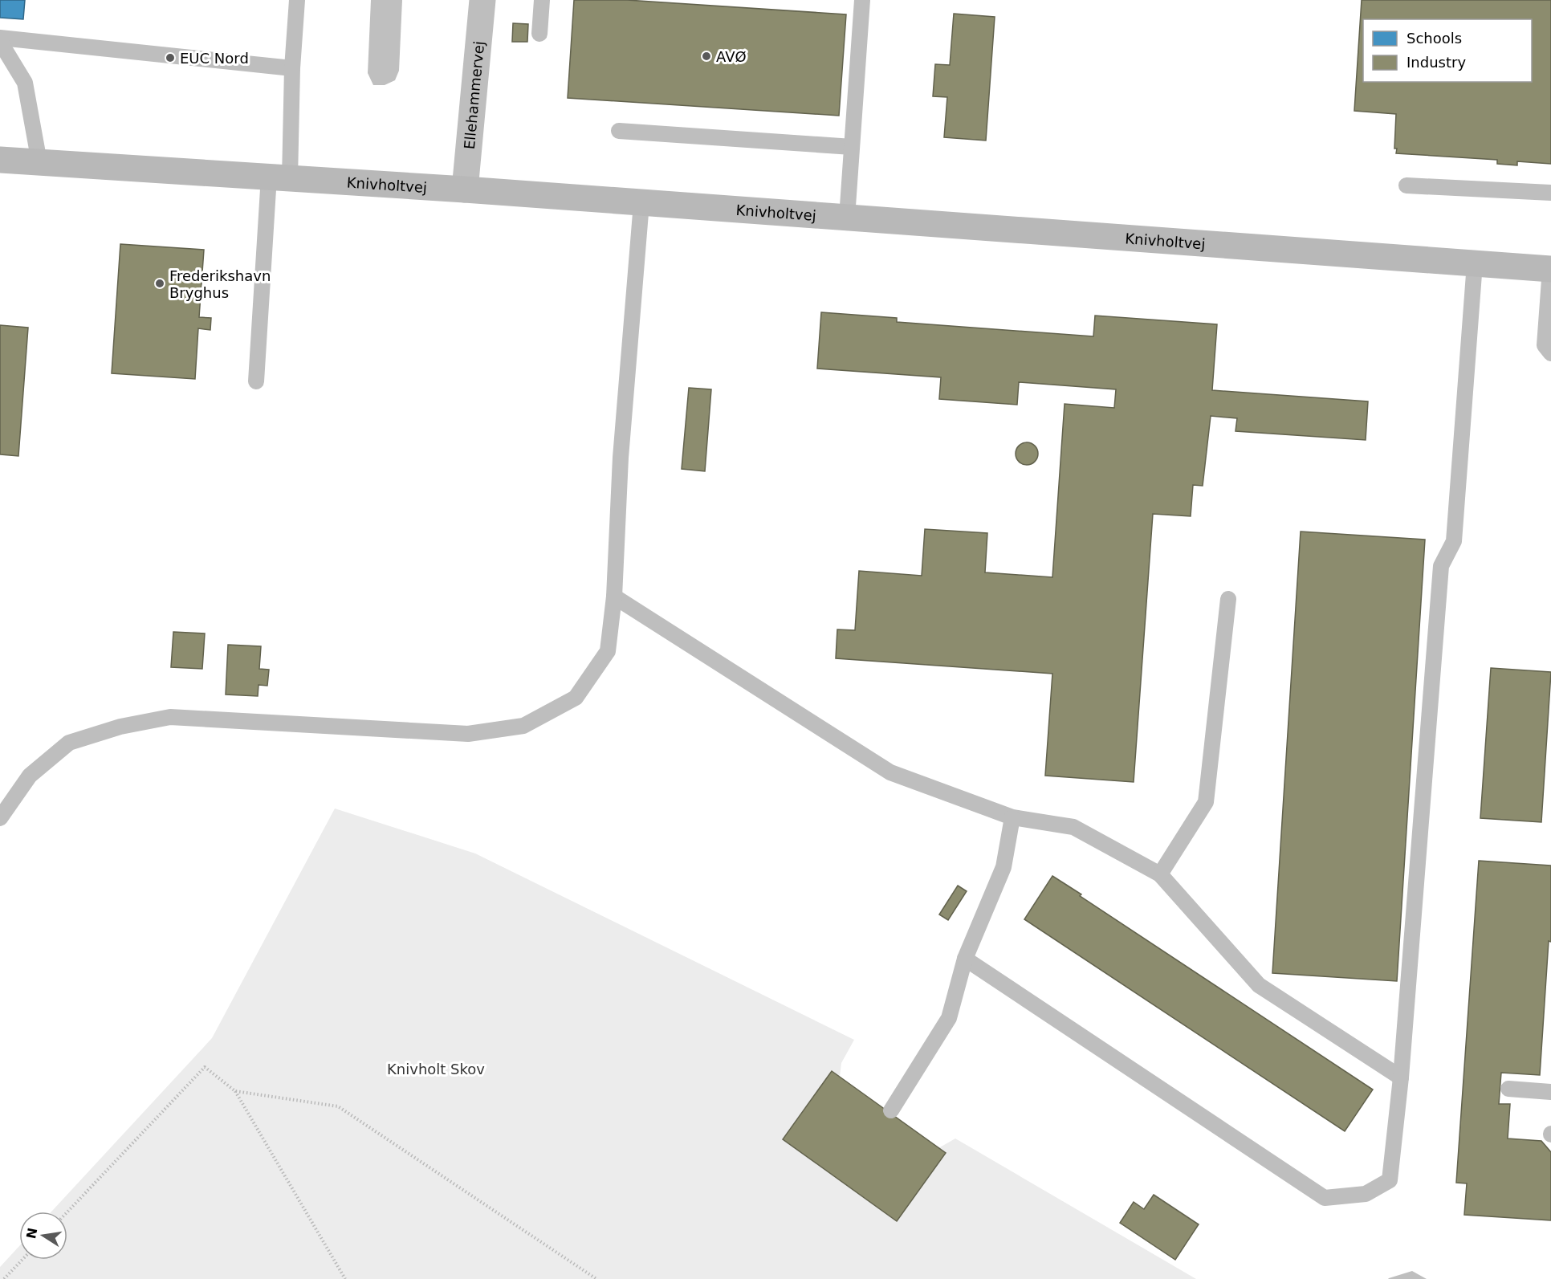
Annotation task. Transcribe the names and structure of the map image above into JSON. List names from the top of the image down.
{
  "streets": {
    "street": ["Ellehammervej", "Knivholtvej"]
  },
  "crossings": [
    ["Ellehammervej", "Knivholtvej"]
  ],
  "parks": ["Knivholt Skov"],
  "places": ["AVØ", "EUC Nord", "Frederikshavn Bryghus"],
  "legend": ["Schools", "Industry"],
  "north": "left"
}
